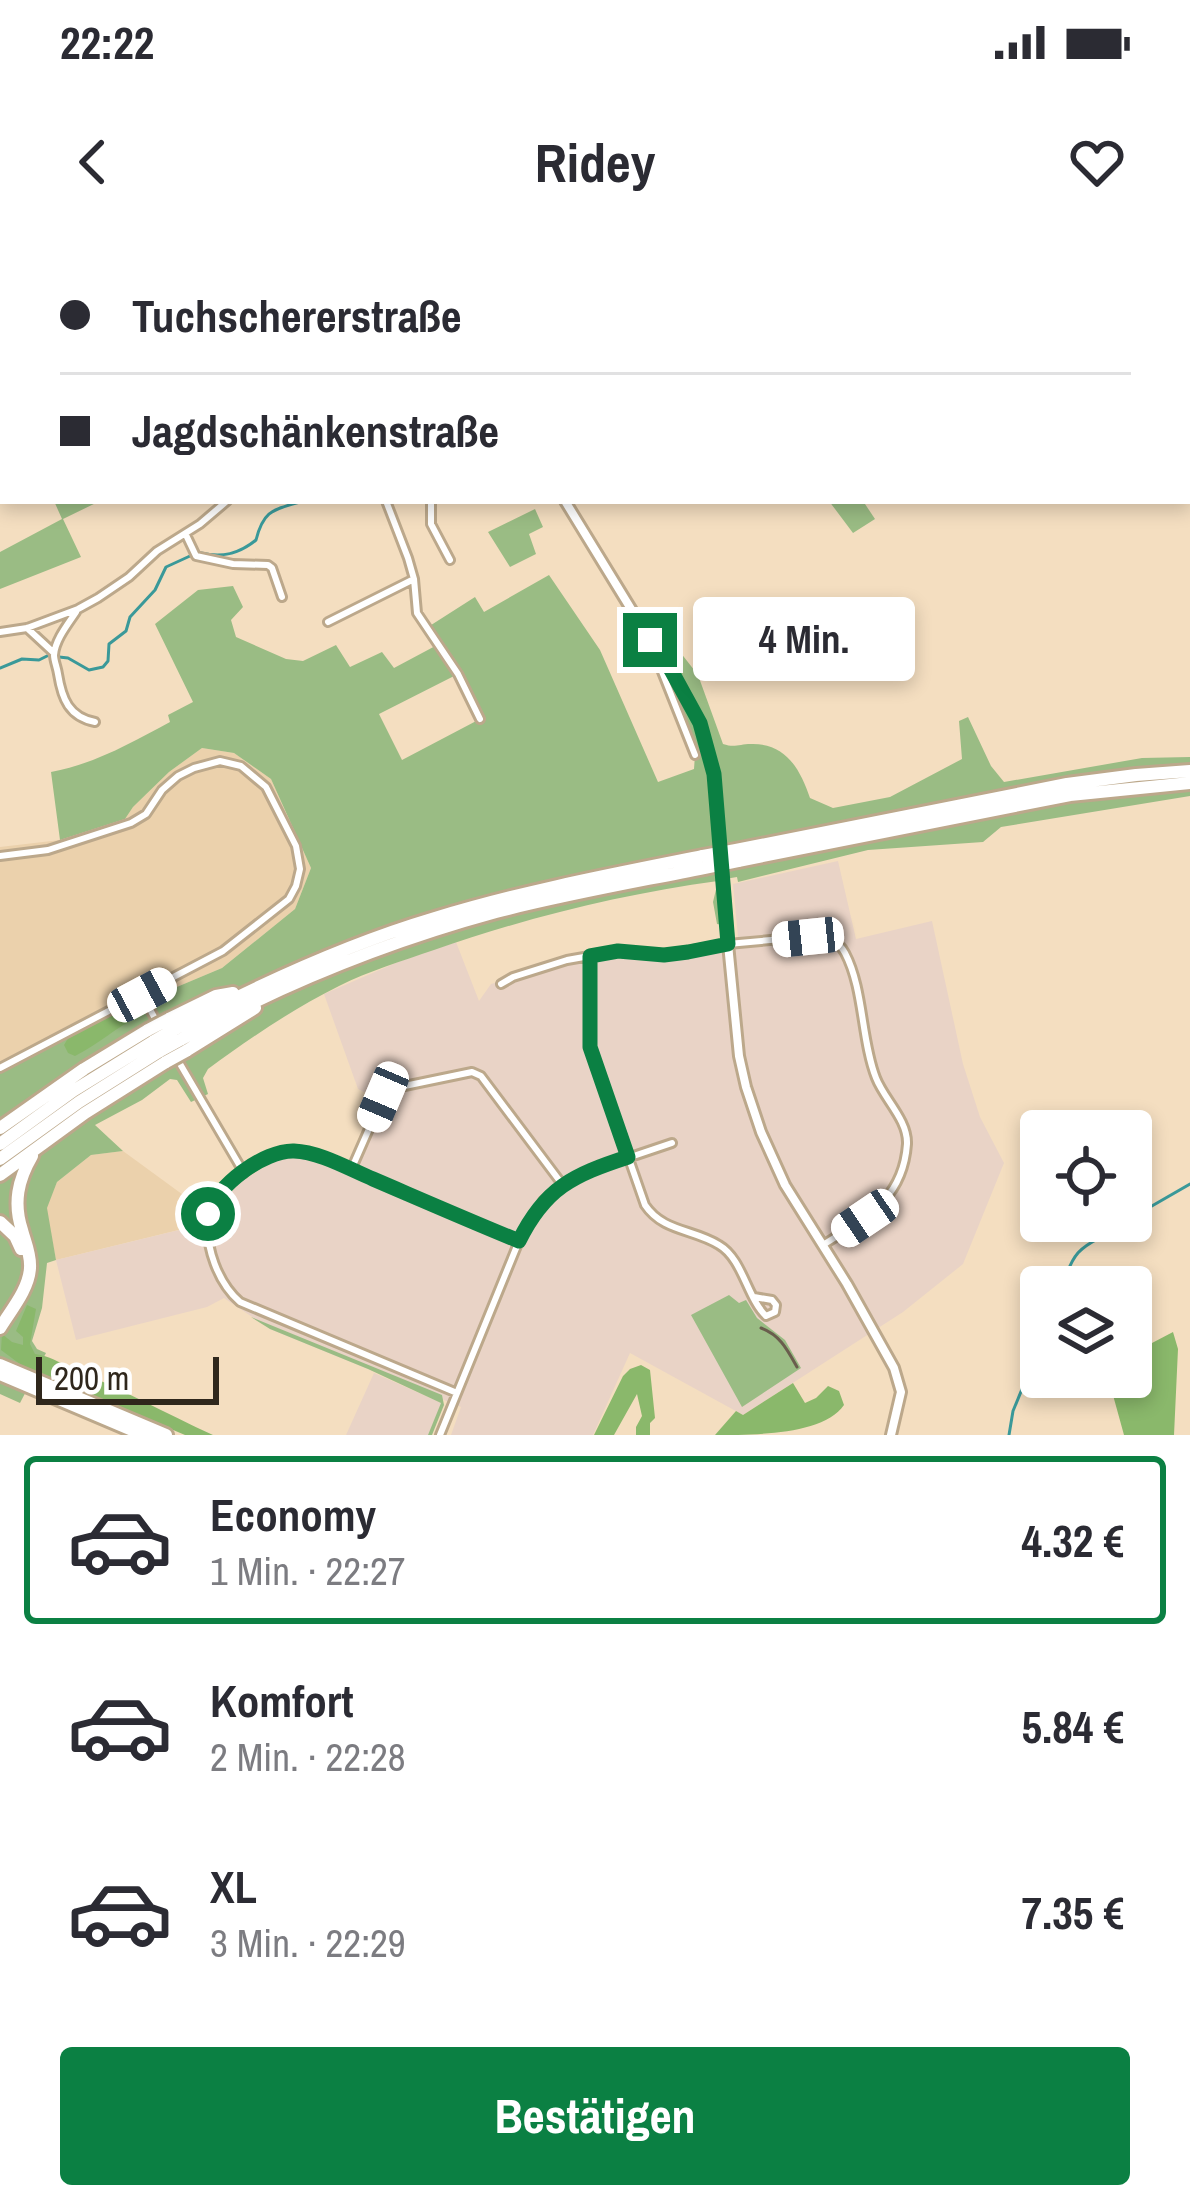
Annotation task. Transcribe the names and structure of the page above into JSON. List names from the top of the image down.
{
  "scale_bar": "200 m",
  "page": {
    "status": "22:22",
    "header": "Ridey",
    "banner": ["Tuchschererstraße", "Jagdschänkenstraße"],
    "bubble": "4 Min.",
    "scale": "200 m",
    "list": [
      {
        "name": "Economy",
        "note": "1 Min. · 22:27",
        "value": "4.32 €"
      },
      {
        "name": "Komfort",
        "note": "2 Min. · 22:28",
        "value": "5.84 €"
      },
      {
        "name": "XL",
        "note": "3 Min. · 22:29",
        "value": "7.35 €"
      }
    ],
    "buttons": "Bestätigen"
  }
}
